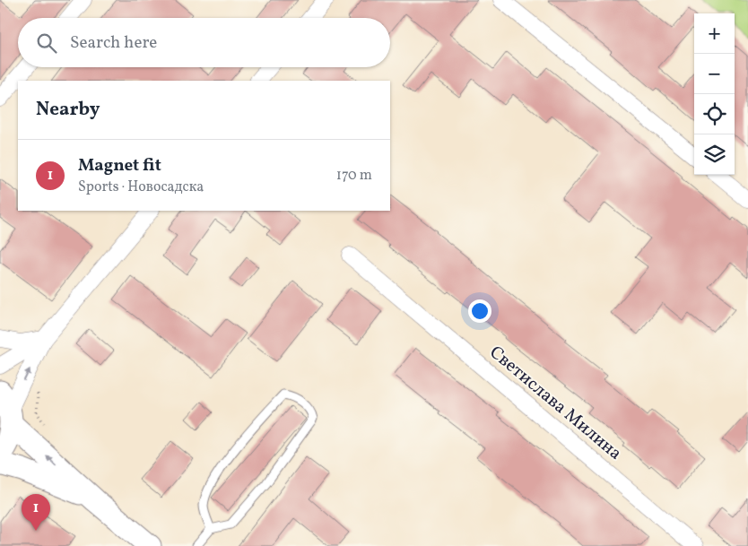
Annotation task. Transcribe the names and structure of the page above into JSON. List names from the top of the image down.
{
  "streets": {
    "street": ["Светислава Милина"]
  },
  "page": {
    "map_buttons": ["+", "−"],
    "search": "Search here",
    "heading": "Nearby",
    "list": [
      {
        "mark": "1",
        "name": "Magnet fit",
        "note": "Sports · Новосадска",
        "value": "170 m"
      }
    ],
    "pins": "1"
  }
}
